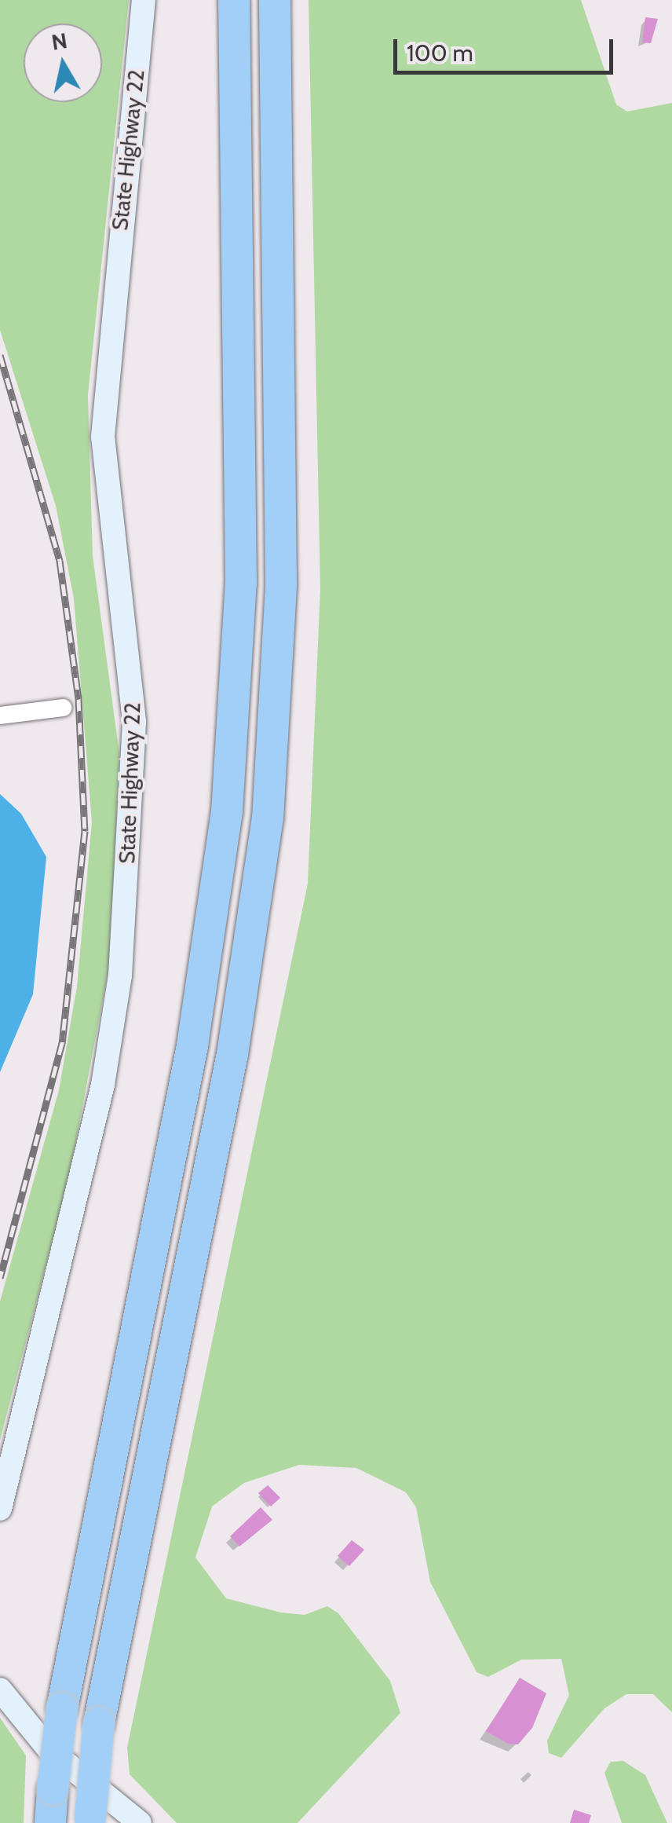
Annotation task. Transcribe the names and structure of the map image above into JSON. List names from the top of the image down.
{
  "streets": {
    "main road": ["State Highway 22"]
  },
  "scale_bar": "100 m",
  "north": "top"
}
